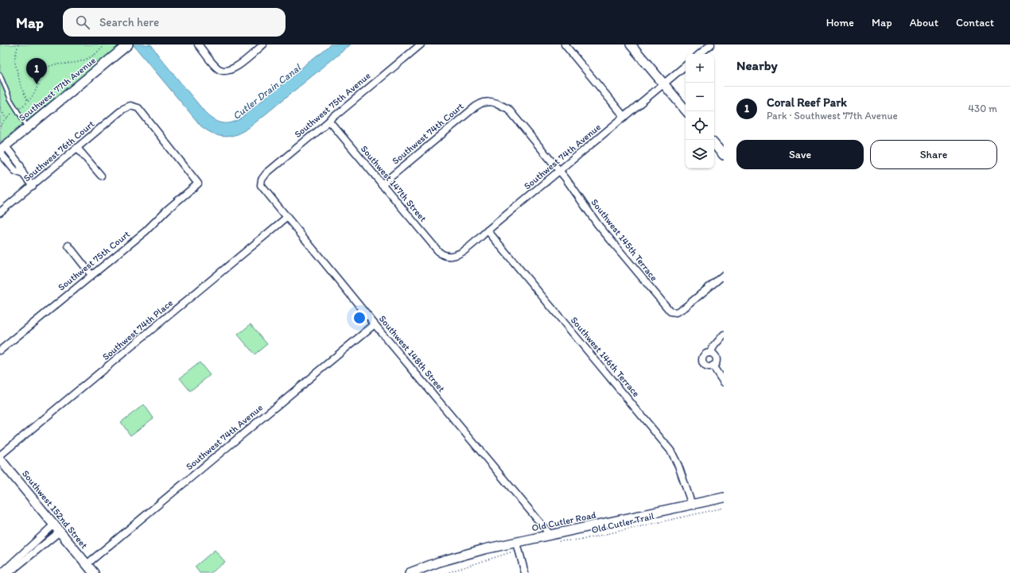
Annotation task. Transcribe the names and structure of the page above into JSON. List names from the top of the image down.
{
  "streets": {
    "main road": ["Southwest 77th Avenue", "Southwest 152nd Street", "Old Cutler Road"],
    "street": [
      "Southwest 75th Avenue",
      "Southwest 74th Court",
      "Southwest 76th Court",
      "Southwest 74th Avenue",
      "Southwest 147th Street",
      "Southwest 145th Terrace",
      "Southwest 75th Court",
      "Southwest 74th Place",
      "Southwest 148th Street",
      "Southwest 146th Terrace"
    ],
    "path": ["Old Cutler Trail"]
  },
  "crossings": [
    ["Southwest 75th Avenue", "Southwest 147th Street"],
    ["Southwest 75th Avenue", "Southwest 148th Street"],
    ["Southwest 74th Court", "Southwest 147th Street"],
    ["Southwest 74th Court", "Southwest 145th Terrace"],
    ["Southwest 76th Court", "Southwest 75th Court"],
    ["Southwest 74th Avenue", "Southwest 147th Street"],
    ["Southwest 74th Avenue", "Southwest 145th Terrace"],
    ["Southwest 74th Avenue", "Southwest 148th Street"],
    ["Southwest 74th Avenue", "Southwest 146th Terrace"],
    ["Southwest 74th Avenue", "Southwest 152nd Street"],
    ["Southwest 74th Place", "Southwest 148th Street"],
    ["Southwest 148th Street", "Old Cutler Road"],
    ["Southwest 148th Street", "Old Cutler Trail"],
    ["Southwest 146th Terrace", "Old Cutler Road"],
    ["Old Cutler Road", "Old Cutler Trail"]
  ],
  "water": ["Cutler Drain Canal"],
  "page": {
    "header": "Map",
    "search": "Search here",
    "nav": [
      "Home",
      "Map",
      "About",
      "Contact"
    ],
    "heading": "Nearby",
    "map_buttons": ["+", "−"],
    "pins": "1",
    "list": [
      {
        "mark": "1",
        "name": "Coral Reef Park",
        "note": "Park · Southwest 77th Avenue",
        "value": "430 m"
      }
    ],
    "buttons": ["Save", "Share"]
  }
}
